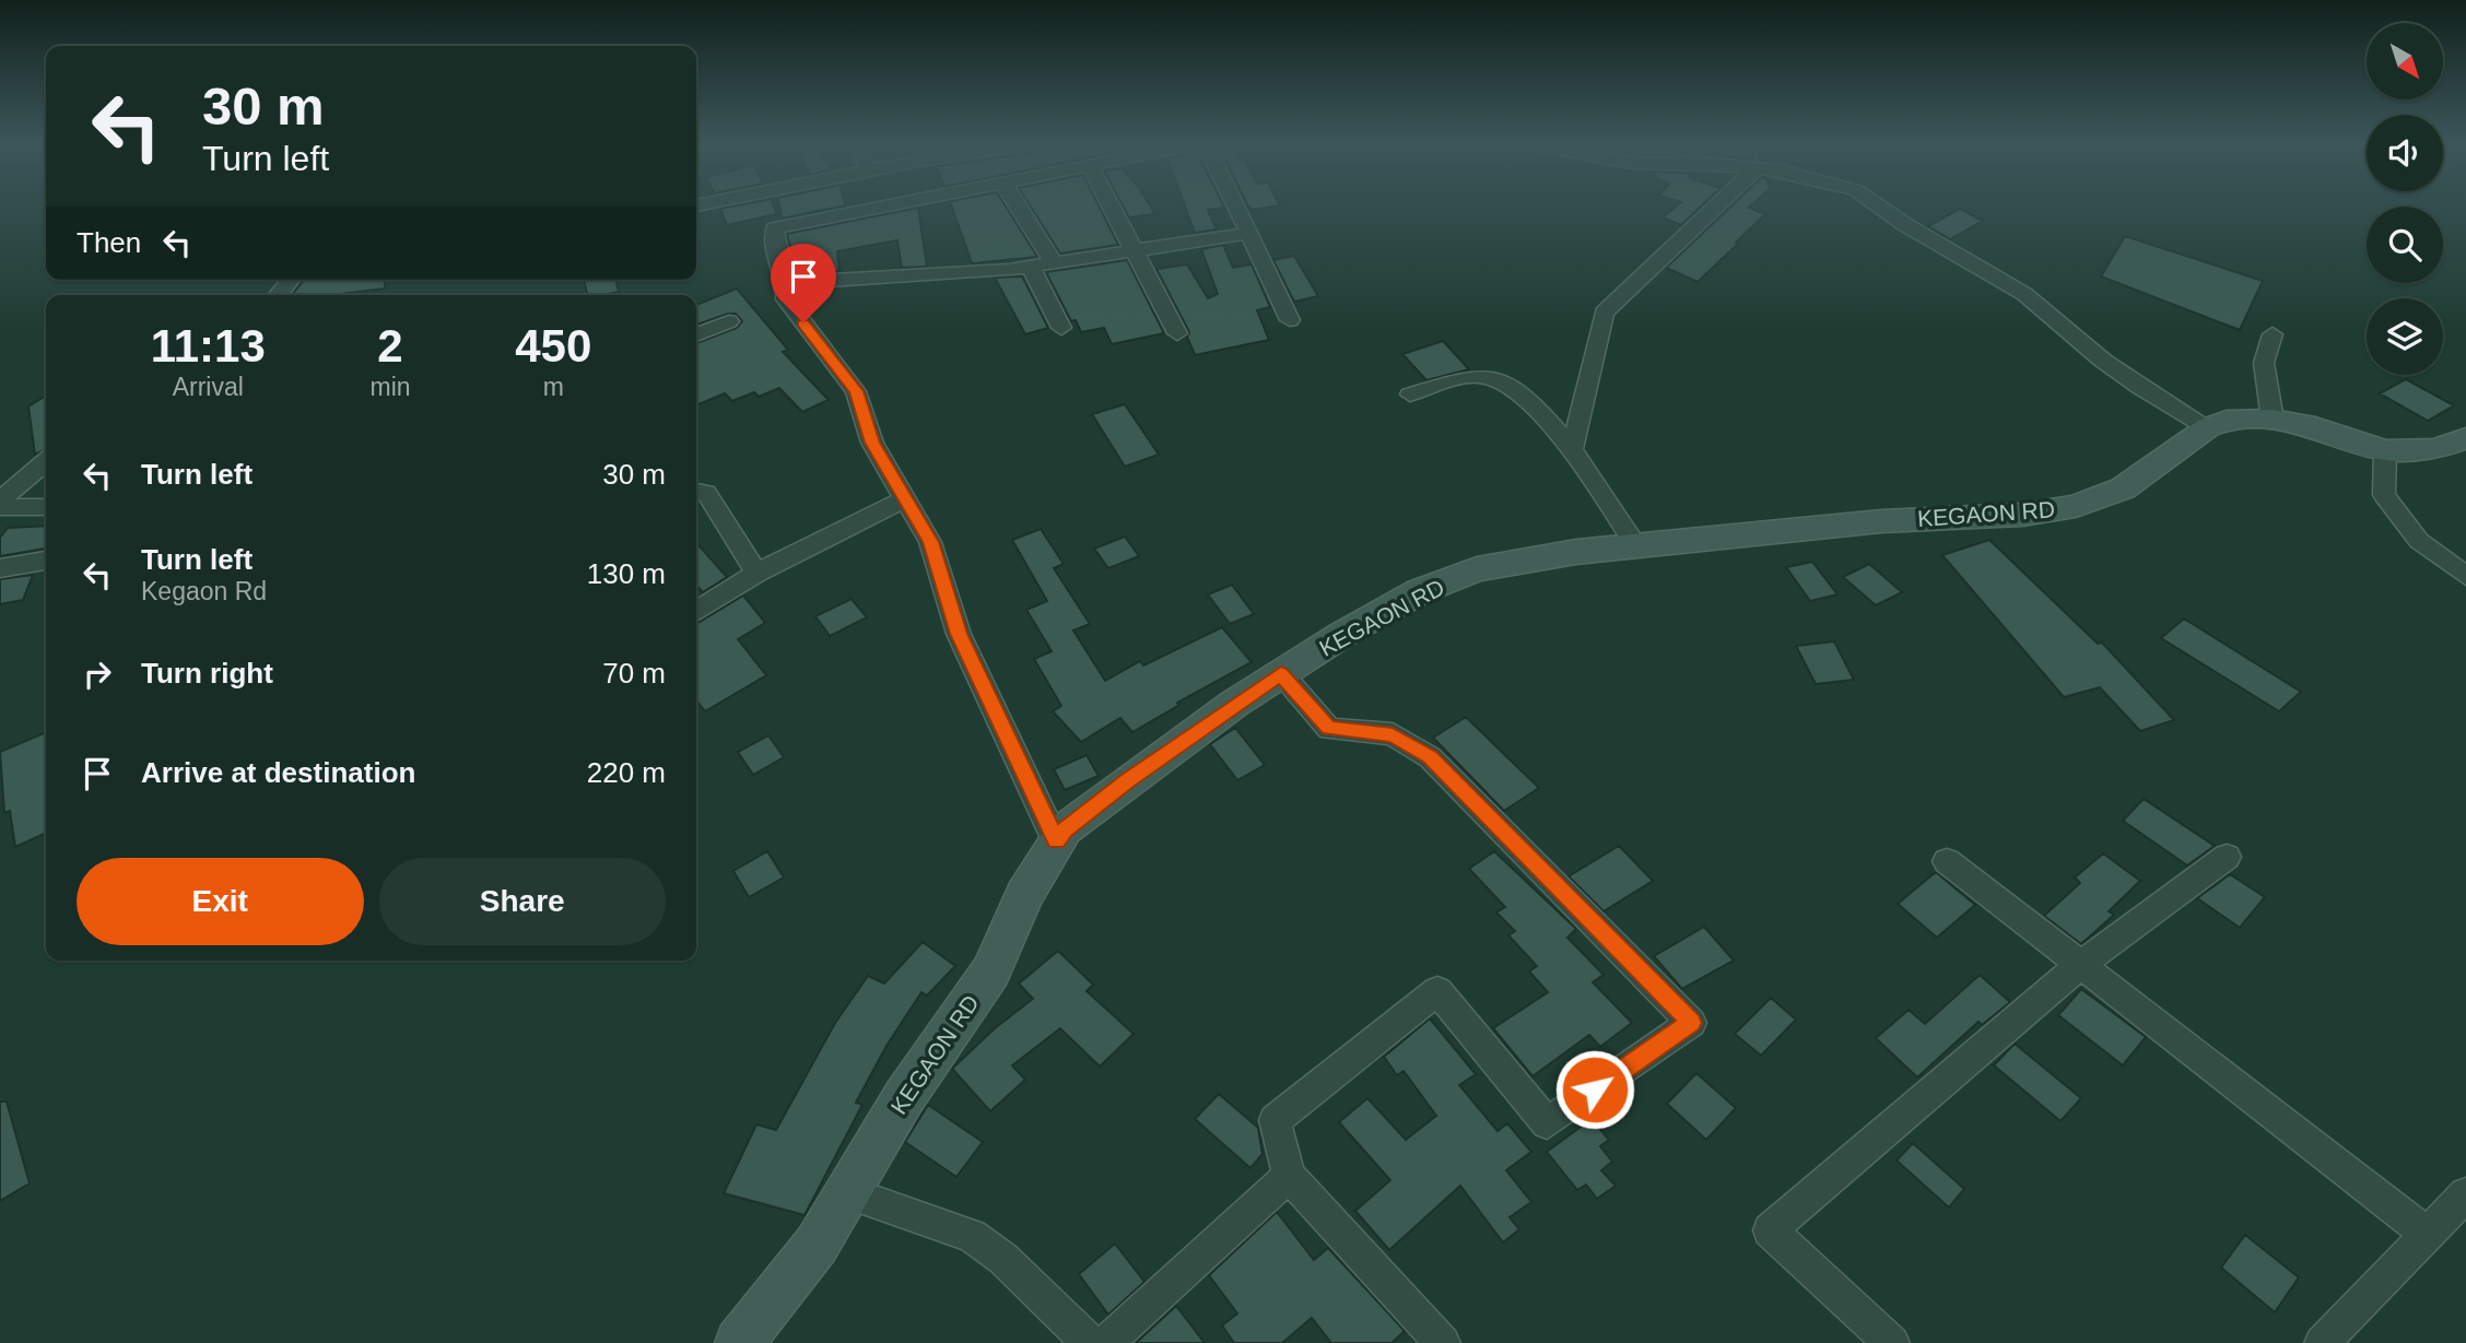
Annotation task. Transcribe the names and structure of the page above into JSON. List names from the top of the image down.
{
  "streets": {
    "street": ["KEGAON RD"]
  },
  "north": "bottom right",
  "page": {
    "turn": ["30 m", "Turn left"],
    "then": "Then",
    "eta": [
      "11:13",
      "Arrival",
      "2",
      "min",
      "450",
      "m"
    ],
    "list": [
      {
        "name": "Turn left",
        "value": "30 m"
      },
      {
        "name": "Turn left",
        "note": "Kegaon Rd",
        "value": "130 m"
      },
      {
        "name": "Turn right",
        "value": "70 m"
      },
      {
        "name": "Arrive at destination",
        "value": "220 m"
      }
    ],
    "buttons": ["Exit", "Share"]
  }
}
